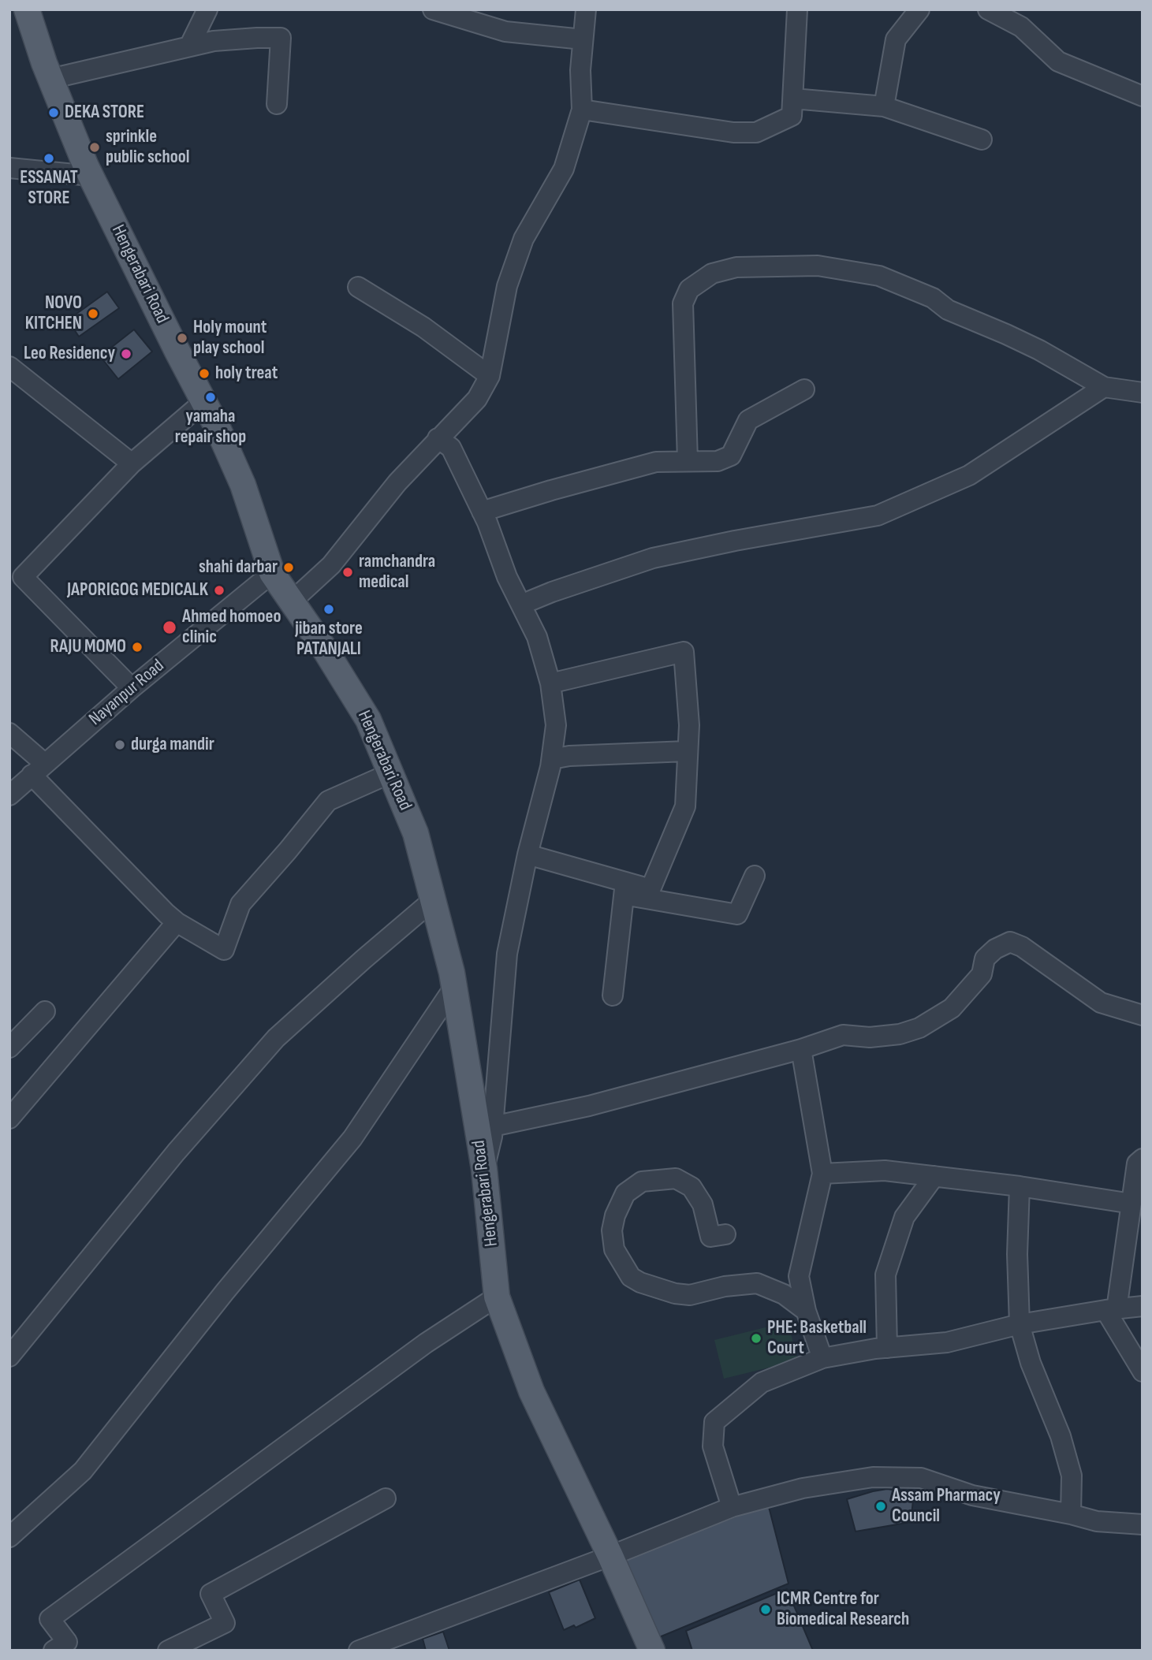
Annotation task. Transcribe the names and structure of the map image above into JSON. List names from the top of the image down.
{
  "streets": {
    "main road": ["Hengerabari Road"],
    "street": ["Nayanpur Road"]
  },
  "crossings": [
    ["Hengerabari Road", "Nayanpur Road"]
  ],
  "places": [
    "DEKA STORE",
    "sprinkle public school",
    "ESSANAT STORE",
    "NOVO KITCHEN",
    "Holy mount play school",
    "Leo Residency",
    "holy treat",
    "yamaha repair shop",
    "shahi darbar",
    "ramchandra medical",
    "JAPORIGOG MEDICALK",
    "jiban store PATANJALI",
    "Ahmed homoeo clinic",
    "RAJU MOMO",
    "durga mandir",
    "PHE: Basketball Court",
    "Assam Pharmacy Council",
    "ICMR Centre for Biomedical Research"
  ]
}
